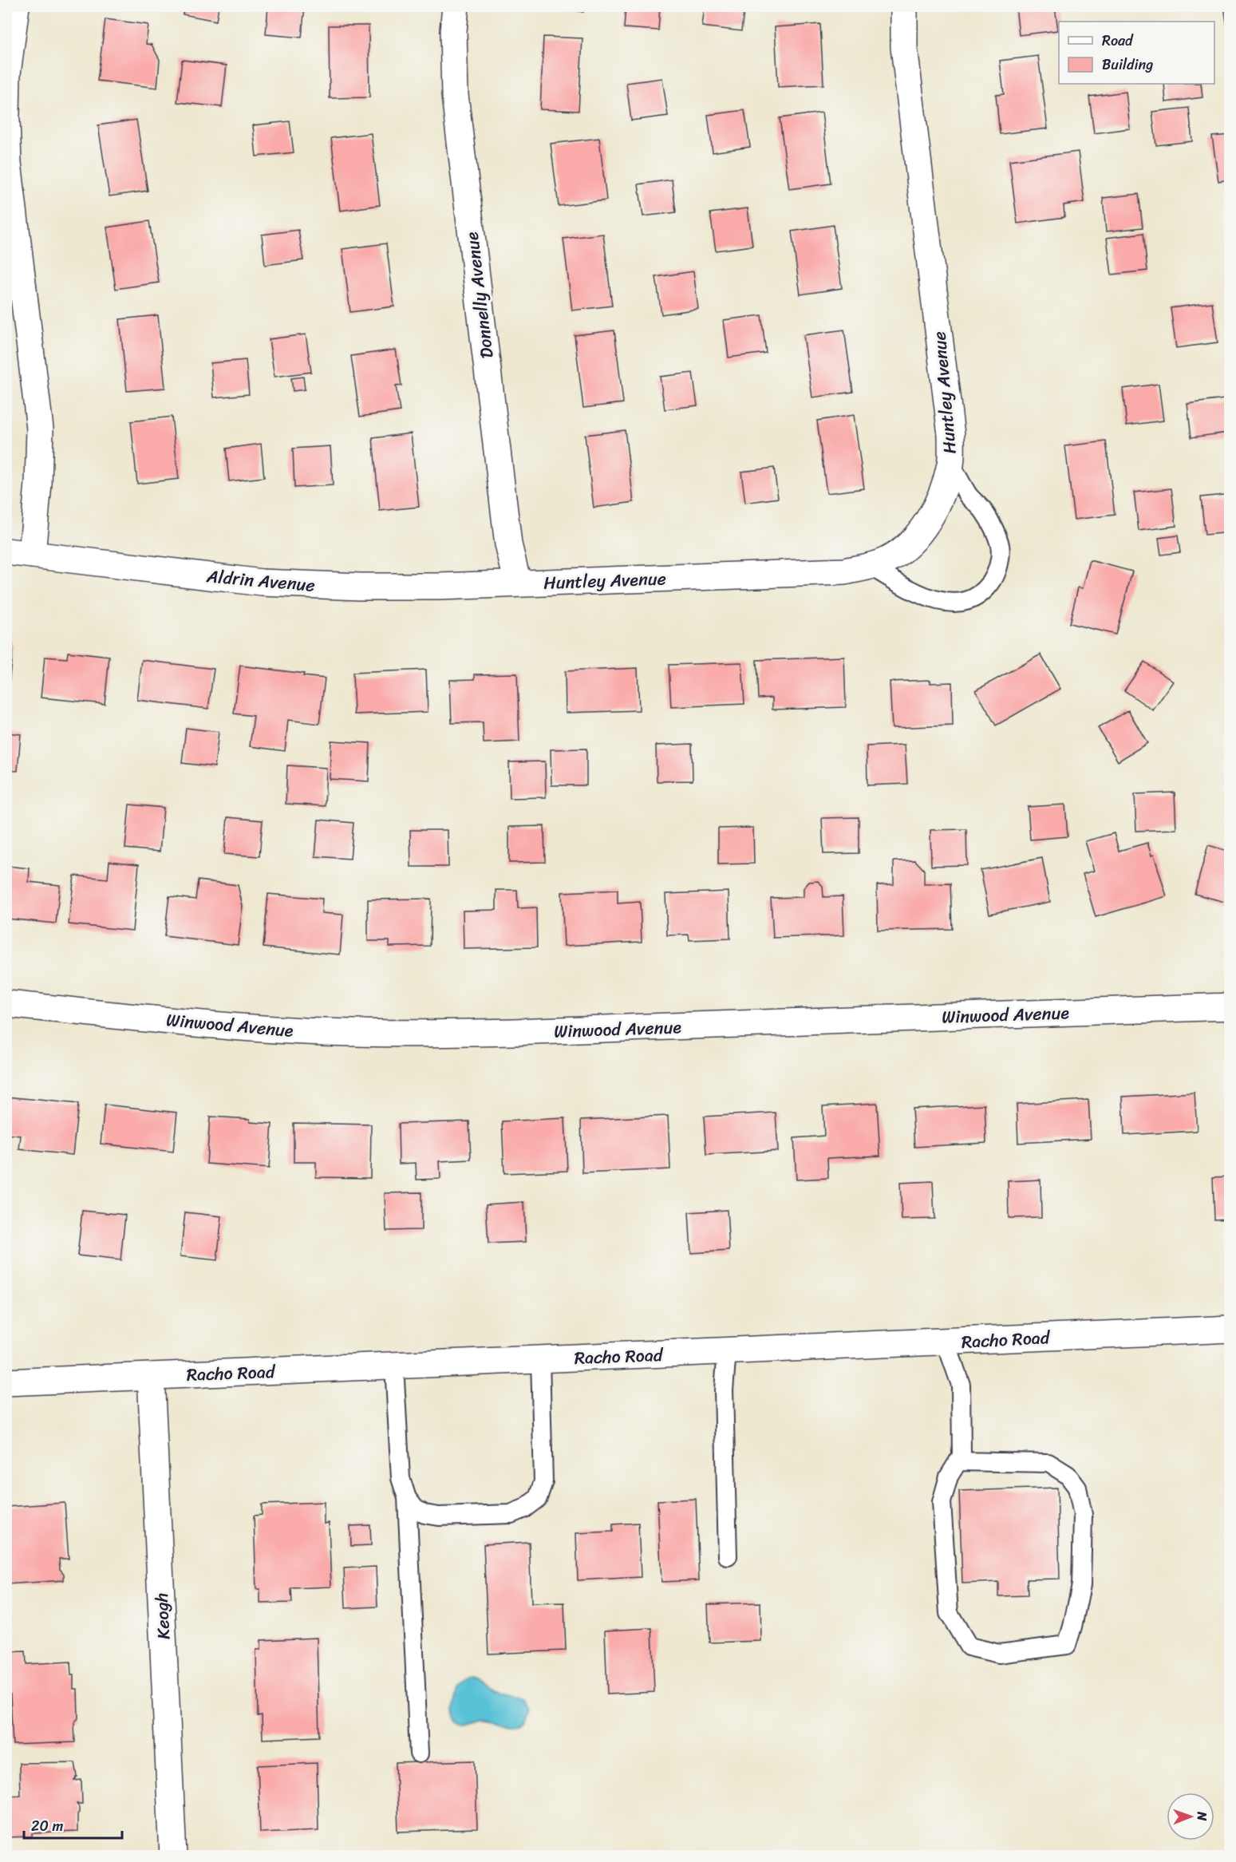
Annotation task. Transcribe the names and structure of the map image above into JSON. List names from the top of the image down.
{
  "streets": {
    "street": [
      "Donnelly Avenue",
      "Huntley Avenue",
      "Aldrin Avenue",
      "Winwood Avenue",
      "Racho Road",
      "Keogh"
    ]
  },
  "crossings": [
    ["Donnelly Avenue", "Huntley Avenue"],
    ["Donnelly Avenue", "Aldrin Avenue"],
    ["Huntley Avenue", "Aldrin Avenue"],
    ["Racho Road", "Keogh"]
  ],
  "legend": ["Road", "Building"],
  "scale_bar": "20 m",
  "north": "right"
}
